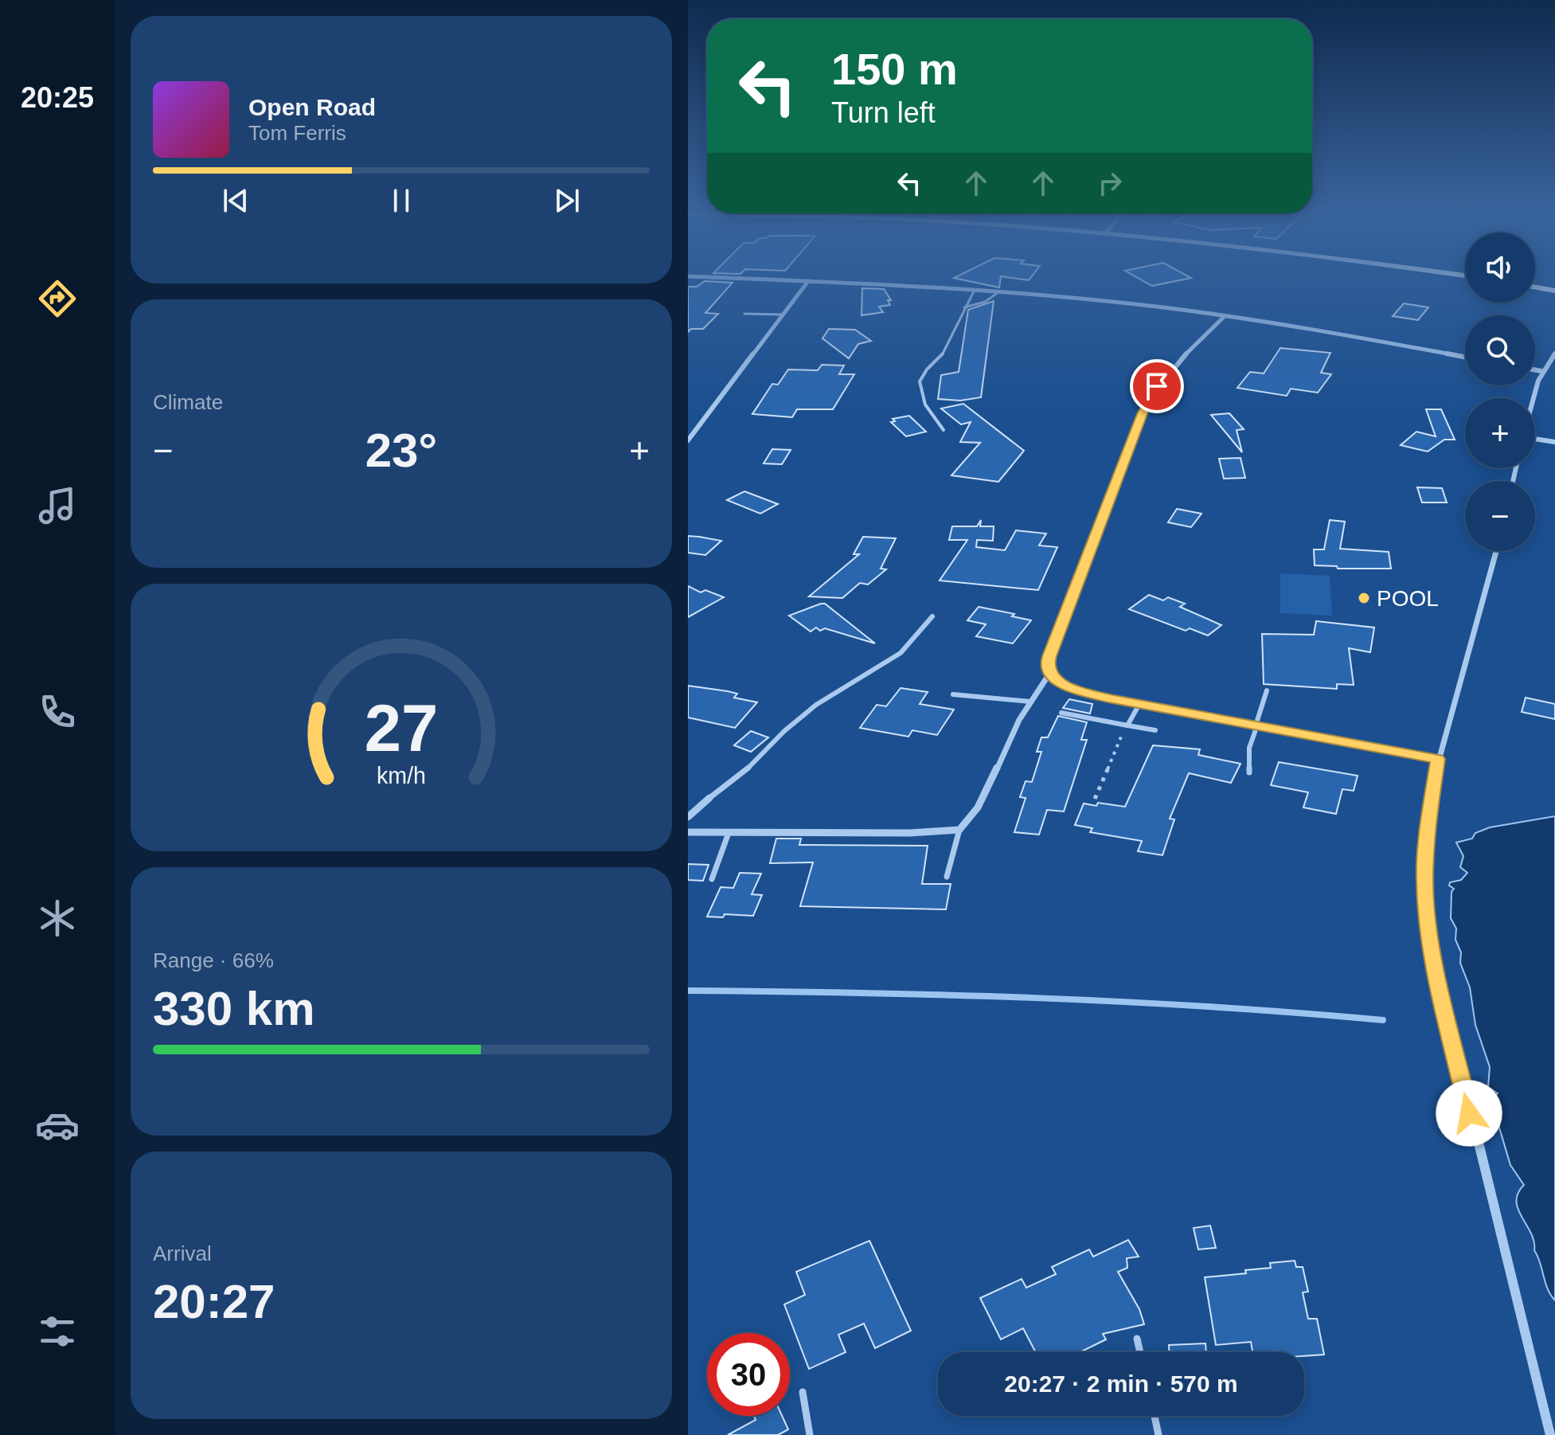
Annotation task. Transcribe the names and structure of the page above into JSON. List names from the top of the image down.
{
  "places": ["POOL"],
  "page": {
    "tabs": "20:25",
    "turn": ["150 m", "Turn left"],
    "song": ["Open Road", "Tom Ferris"],
    "map_buttons": ["+", "−"],
    "tile": [
      "Climate",
      ["Range · 66%", "330 km"],
      ["Arrival", "20:27"]
    ],
    "heat": ["−", "23°", "+"],
    "limit": "30",
    "trip": "20:27 · 2 min · 570 m",
    "gauge": ["27", "km/h"]
  }
}
